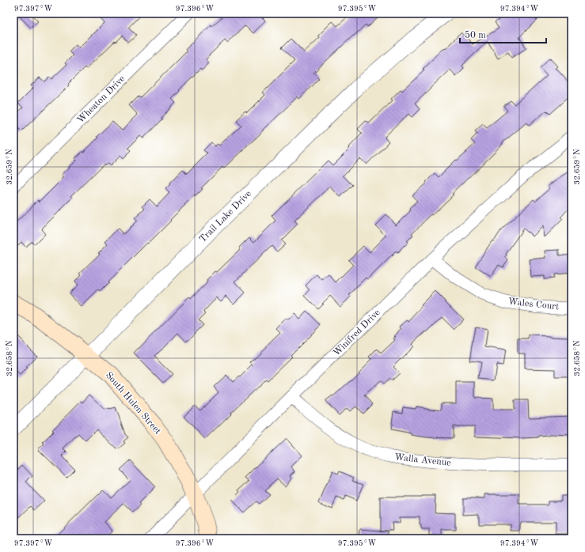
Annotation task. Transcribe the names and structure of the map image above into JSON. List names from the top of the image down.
{
  "streets": {
    "main road": ["South Hulen Street"],
    "street": [
      "Wheaton Drive",
      "Trail Lake Drive",
      "Wales Court",
      "Winifred Drive",
      "Walla Avenue"
    ]
  },
  "crossings": [
    ["Trail Lake Drive", "South Hulen Street"],
    ["Wales Court", "Winifred Drive"],
    ["Winifred Drive", "South Hulen Street"],
    ["Winifred Drive", "Walla Avenue"]
  ],
  "scale_bar": "50 m",
  "coordinates": [
    "97.397°W",
    "97.396°W",
    "97.395°W",
    "97.394°W",
    "32.659°N",
    "32.658°N"
  ]
}
